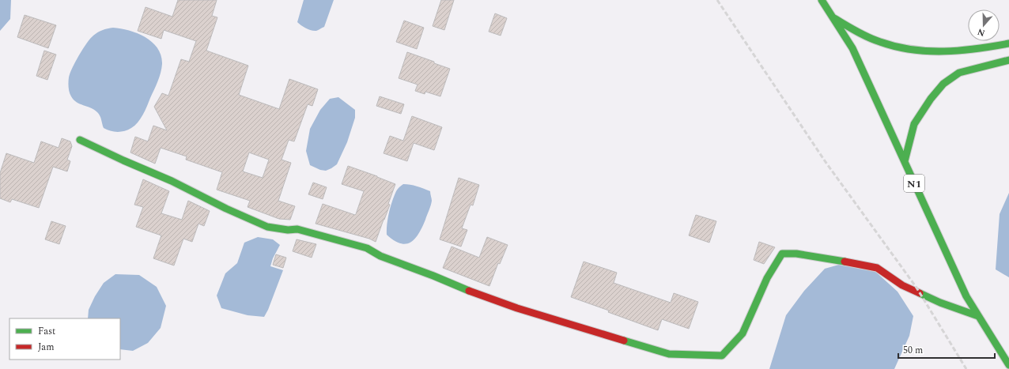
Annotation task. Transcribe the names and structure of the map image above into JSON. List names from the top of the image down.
{
  "streets": {
    "main road": ["N1"]
  },
  "legend": ["Fast", "Jam"],
  "scale_bar": "50 m",
  "north": "bottom"
}
